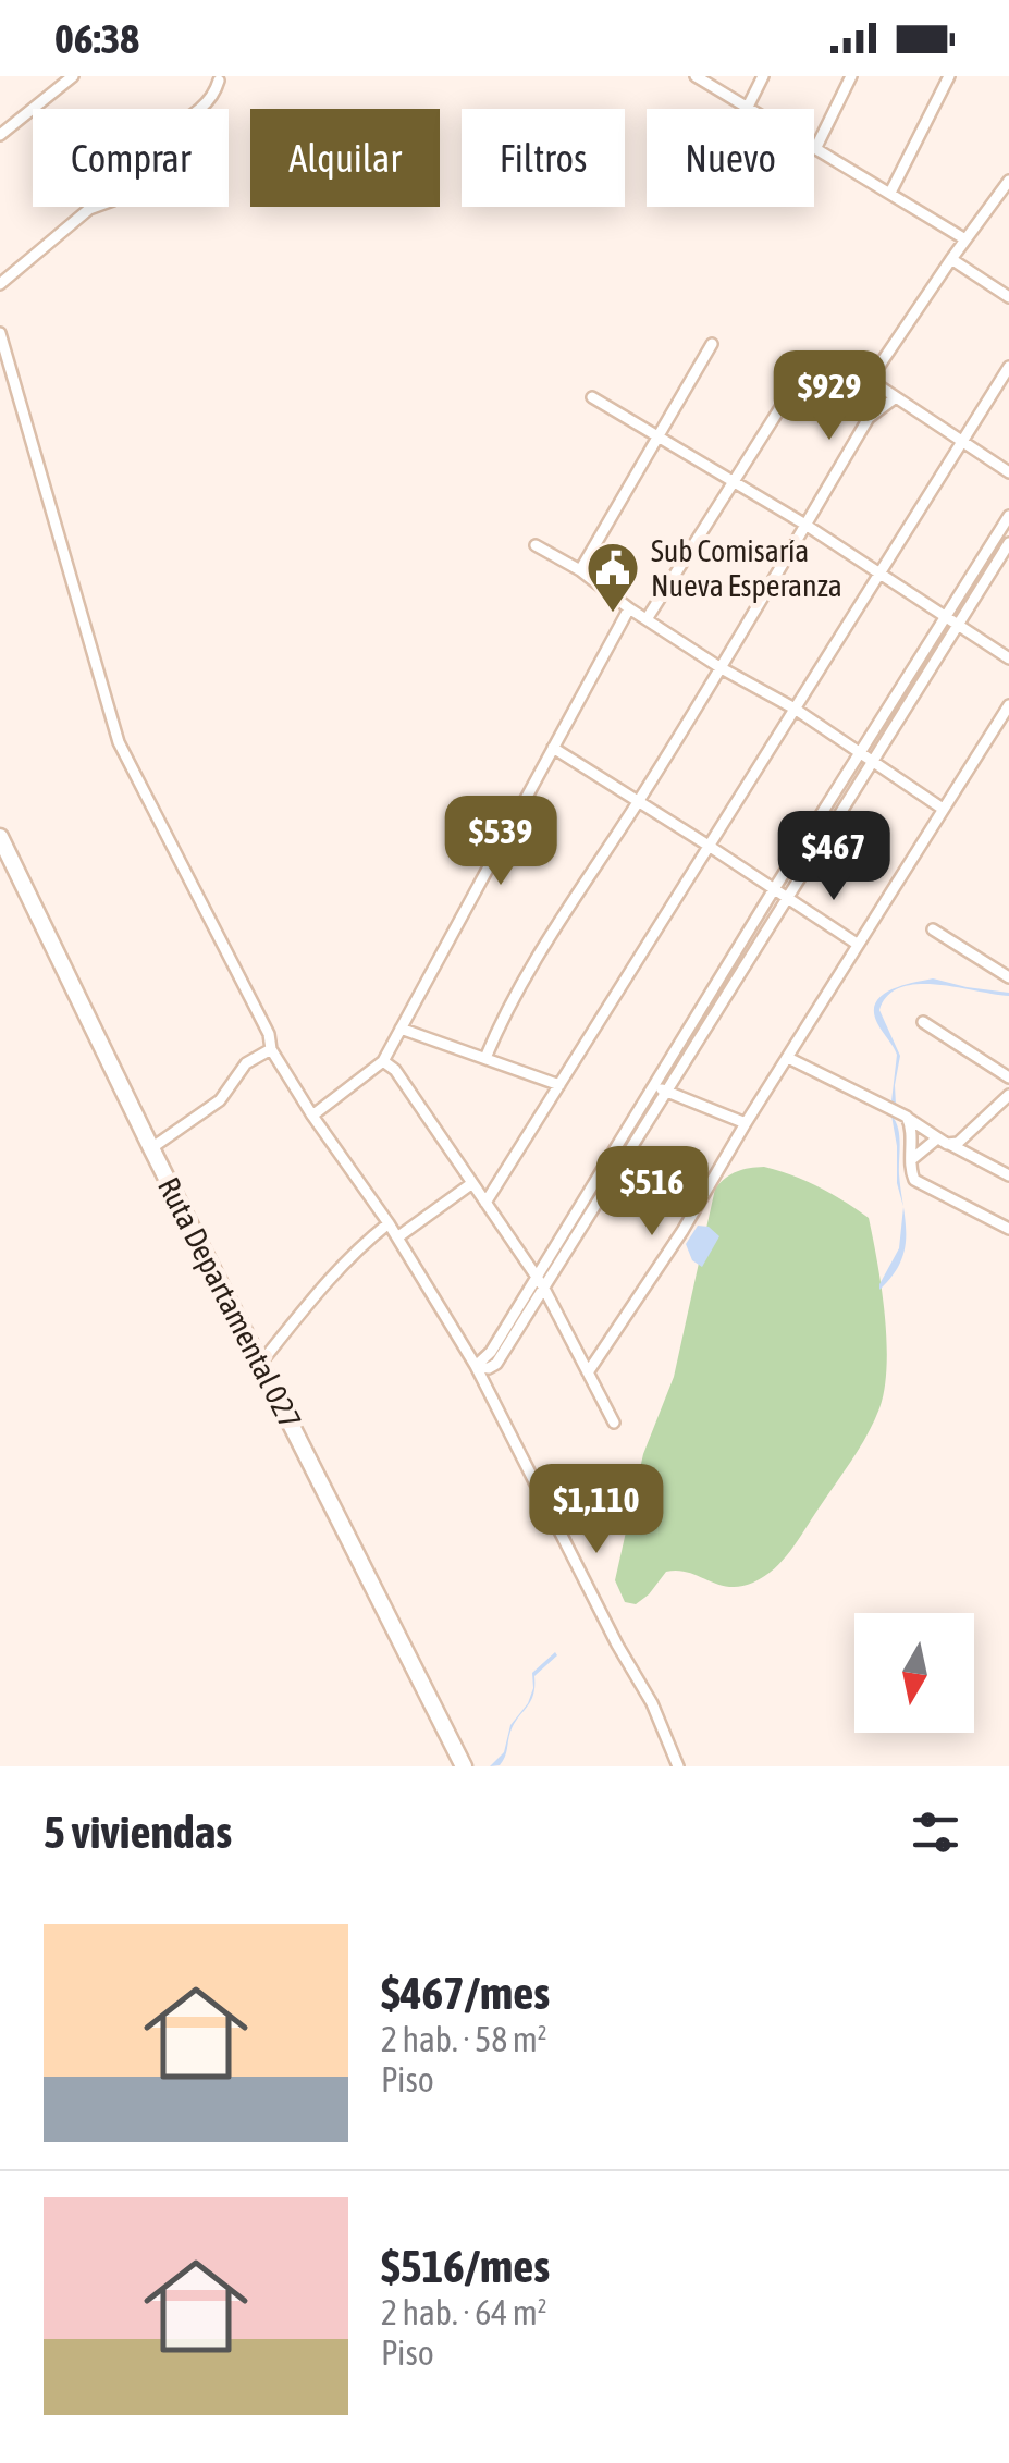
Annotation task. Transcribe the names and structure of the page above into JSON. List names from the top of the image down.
{
  "streets": {
    "main road": ["Ruta Departamental 027"]
  },
  "places": {
    "public building": ["Sub Comisaría Nueva Esperanza"]
  },
  "north": "bottom",
  "page": {
    "status": "06:38",
    "chip": [
      "Comprar",
      "Alquilar",
      "Filtros",
      "Nuevo"
    ],
    "price": [
      "$929",
      "$539",
      "$467",
      "$516",
      "$1,110"
    ],
    "heading": "5 viviendas",
    "list": [
      {
        "name": "$467/mes",
        "note": "2 hab. · 58 m² · Piso"
      },
      {
        "name": "$516/mes",
        "note": "2 hab. · 64 m² · Piso"
      }
    ]
  }
}
